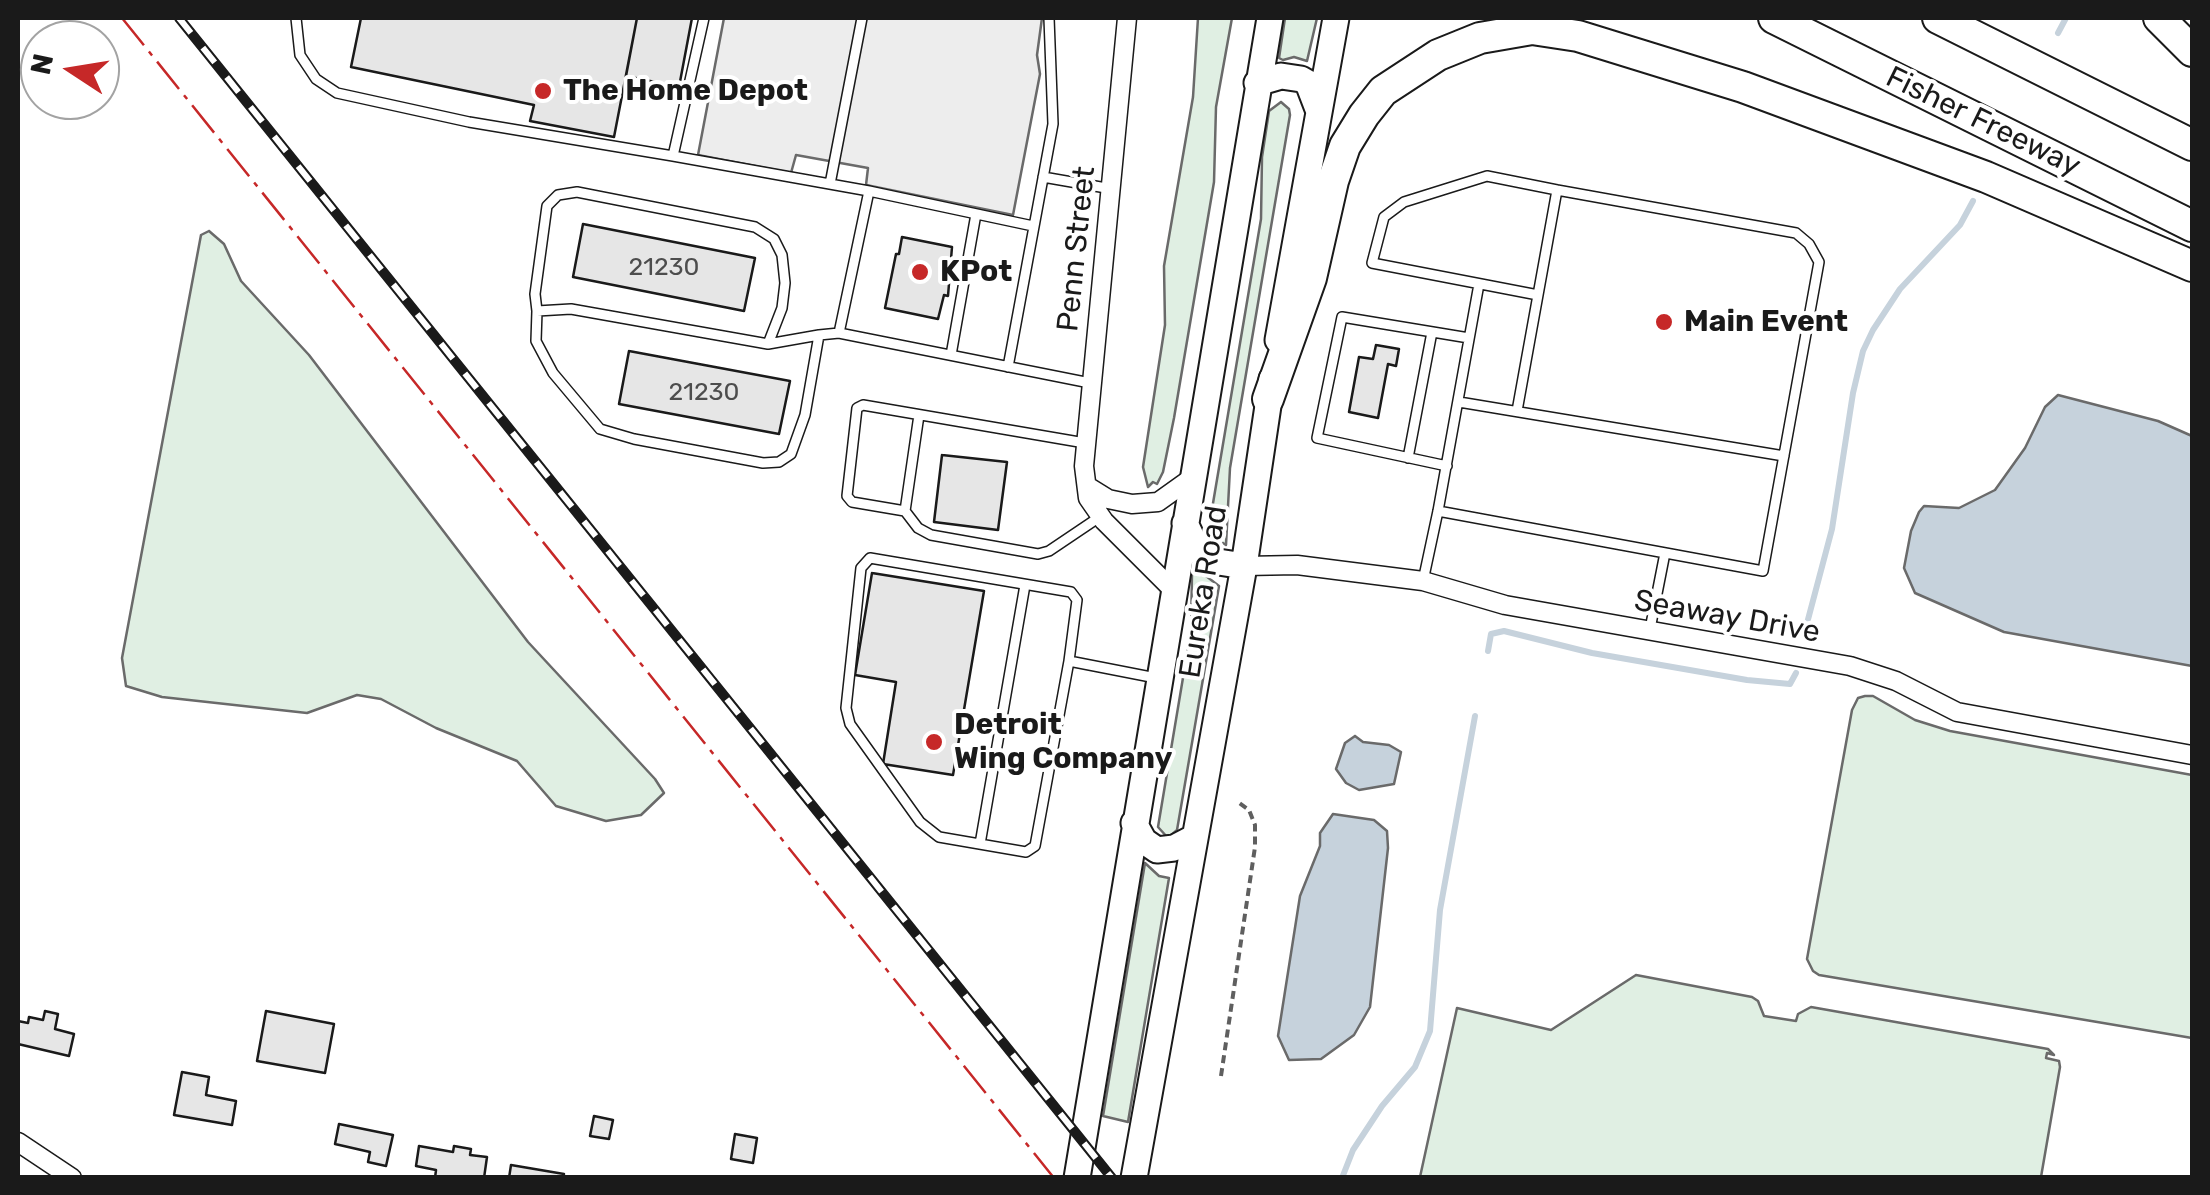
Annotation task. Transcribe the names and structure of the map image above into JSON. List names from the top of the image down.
{
  "streets": {
    "highway": ["Fisher Freeway"],
    "main road": ["Eureka Road"],
    "street": ["Penn Street", "Seaway Drive"]
  },
  "crossings": [
    ["Penn Street", "Eureka Road"],
    ["Eureka Road", "Seaway Drive"]
  ],
  "places": [
    "The Home Depot",
    "KPot",
    "Main Event",
    "Detroit Wing Company"
  ],
  "house_numbers": ["21230", "21230"],
  "north": "left"
}
